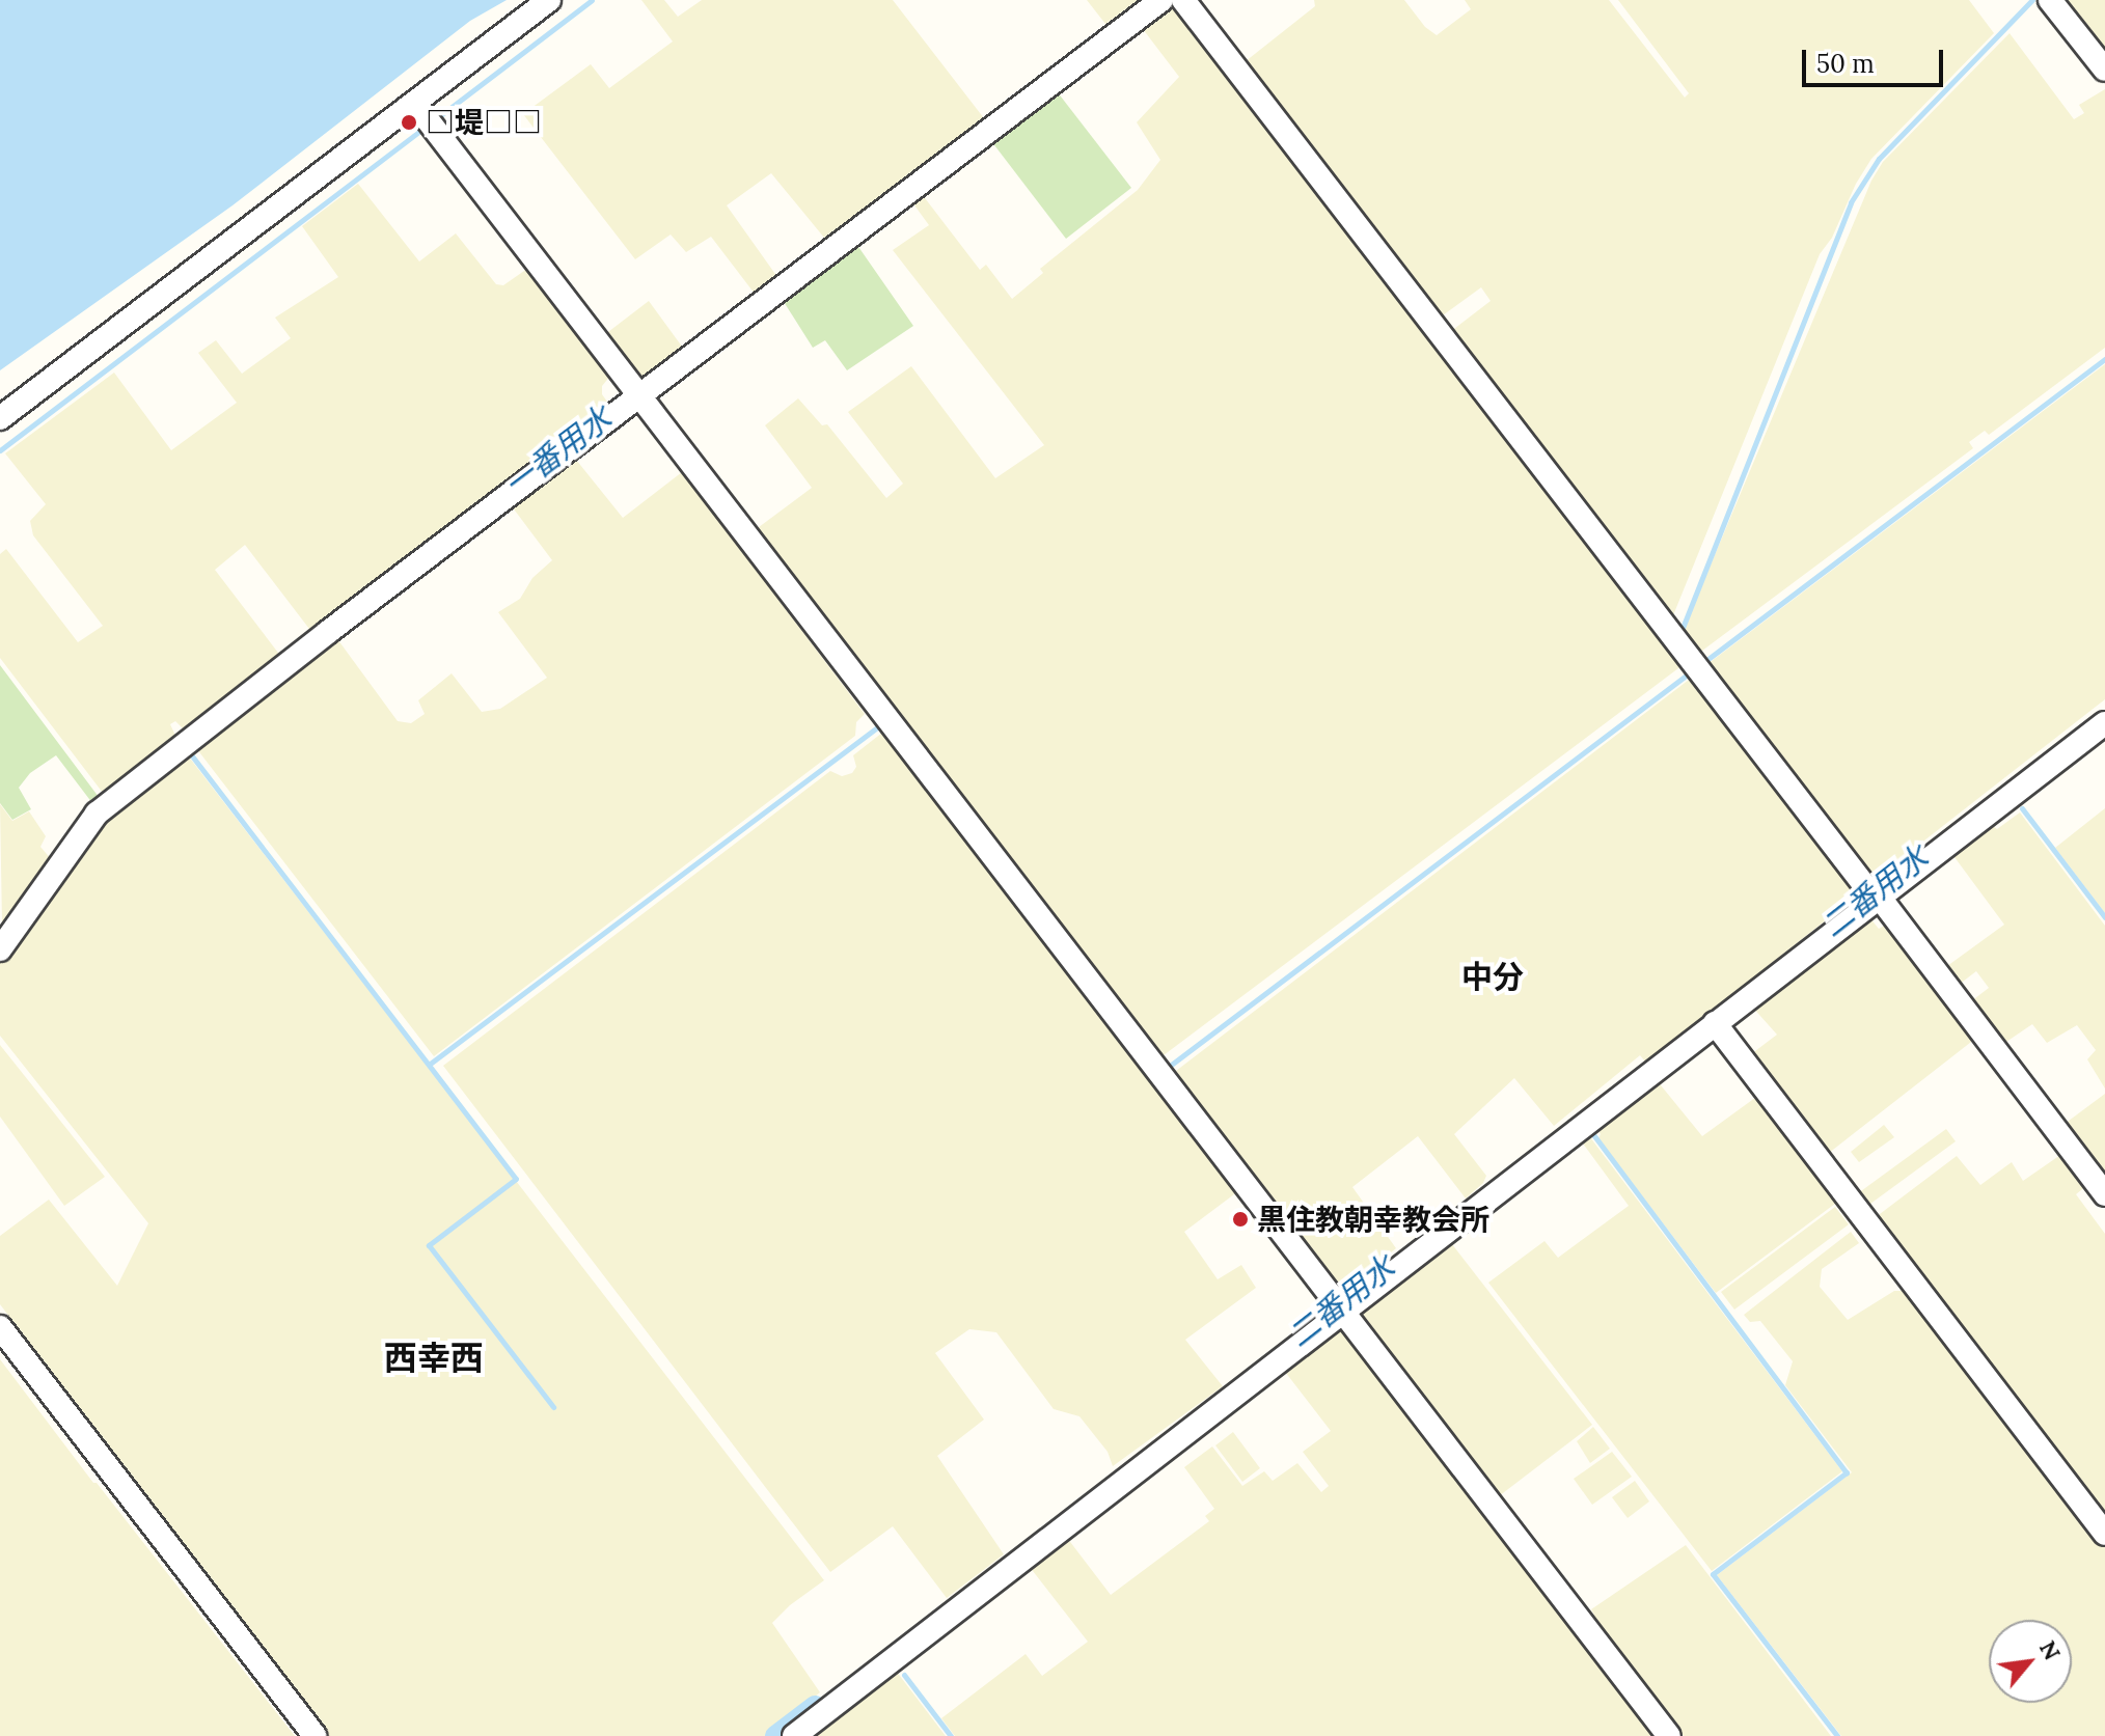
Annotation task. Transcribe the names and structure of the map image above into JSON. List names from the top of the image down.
{
  "districts": ["中分", "西幸西"],
  "water": ["一番用水", "二番用水"],
  "places": ["□堤□□", "黒住教朝幸教会所"],
  "scale_bar": "50 m",
  "north": "top right"
}
